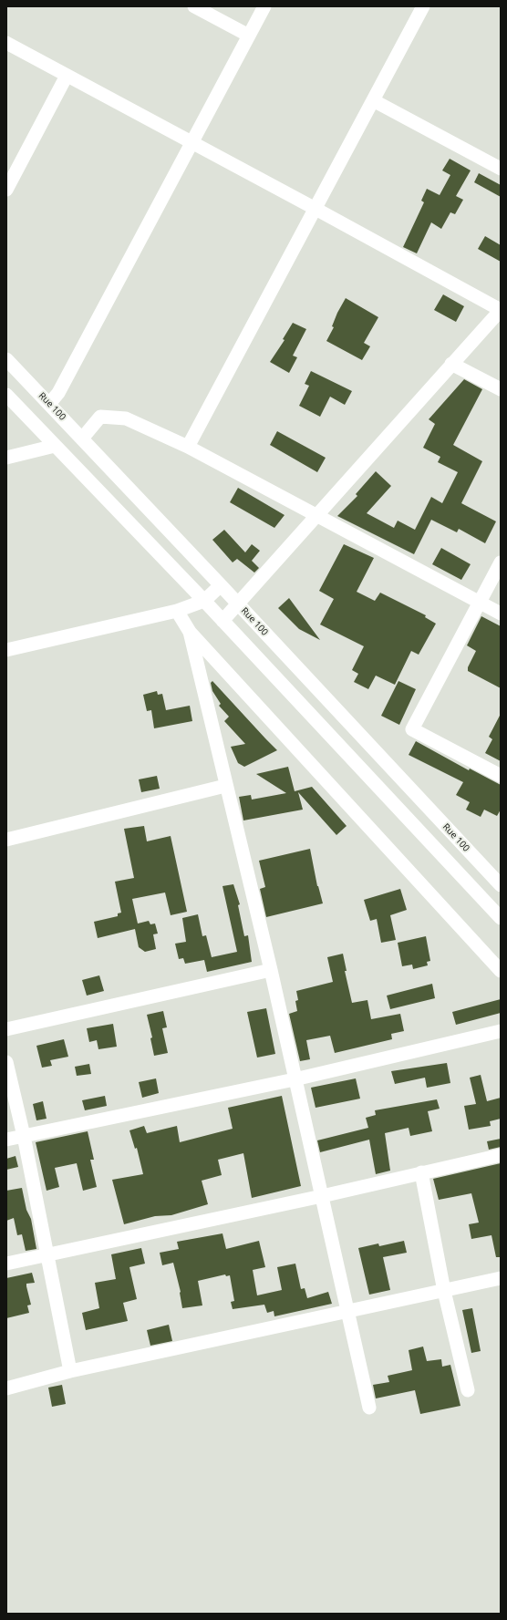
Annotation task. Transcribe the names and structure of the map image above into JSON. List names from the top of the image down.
{
  "streets": {
    "street": ["Rue 100"]
  }
}
